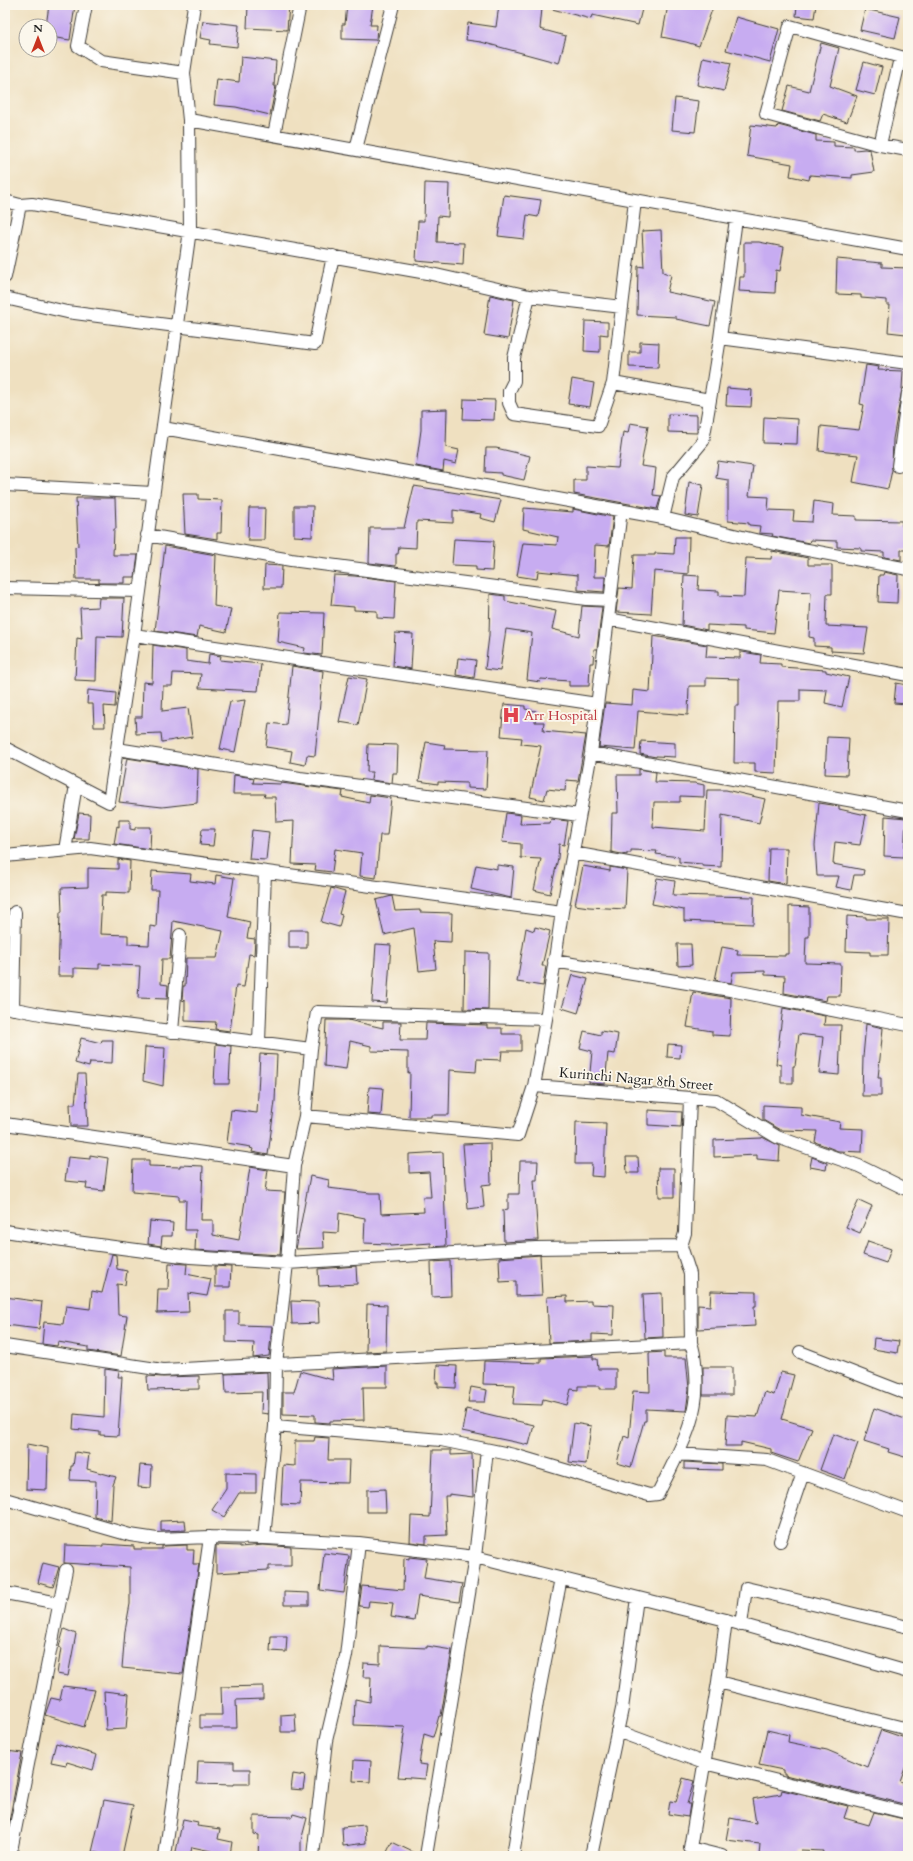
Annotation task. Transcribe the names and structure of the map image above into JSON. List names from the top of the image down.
{
  "streets": {
    "street": ["Kurinchi Nagar 8th Street"]
  },
  "places": {
    "hospital": ["Arr Hospital"]
  },
  "north": "top"
}
